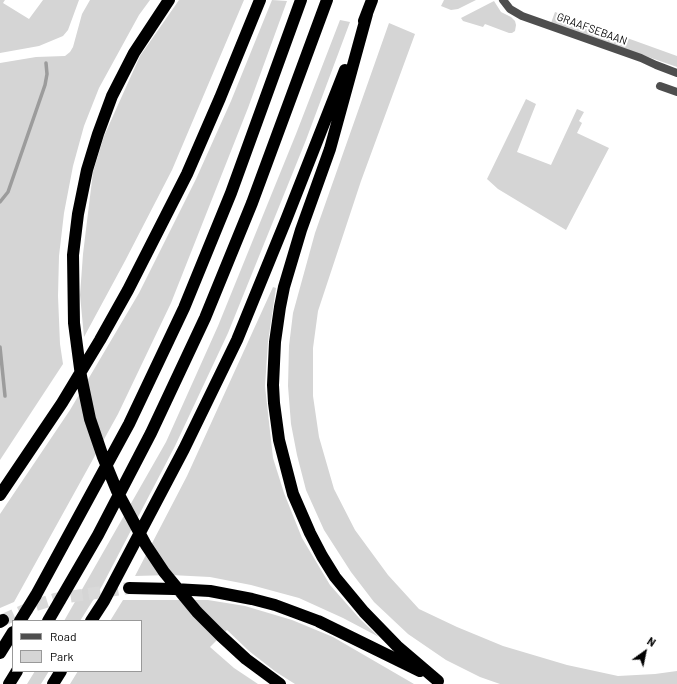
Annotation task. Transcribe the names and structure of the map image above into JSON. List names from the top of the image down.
{
  "streets": {
    "street": ["GRAAFSEBAAN"]
  },
  "legend": ["Road", "Park"],
  "north": "top right"
}
